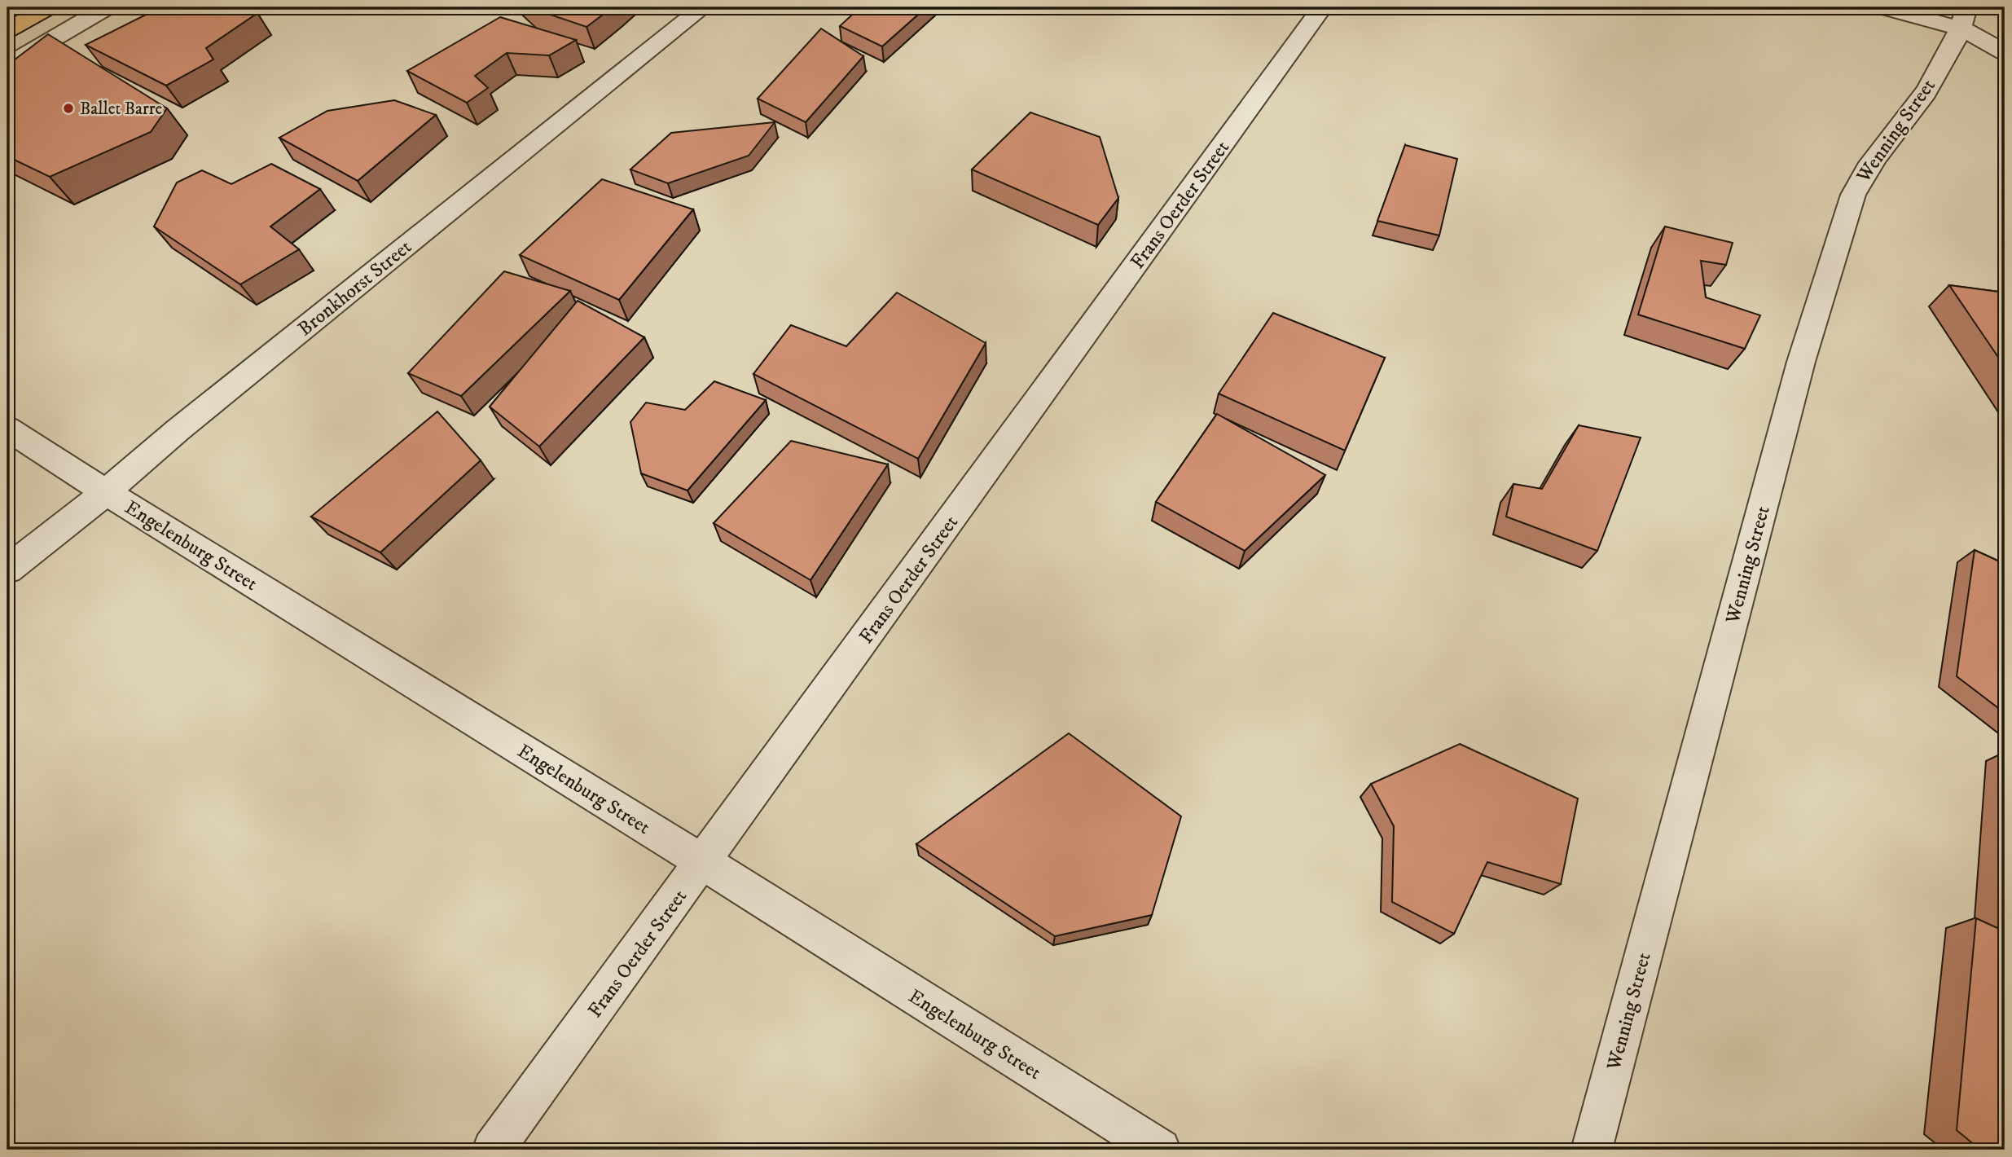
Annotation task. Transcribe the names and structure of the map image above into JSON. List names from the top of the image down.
{
  "streets": {
    "street": [
      "Wenning Street",
      "Frans Oerder Street",
      "Bronkhorst Street",
      "Engelenburg Street"
    ]
  },
  "crossings": [
    ["Frans Oerder Street", "Engelenburg Street"],
    ["Bronkhorst Street", "Engelenburg Street"]
  ],
  "places": ["Ballet Barre"]
}
